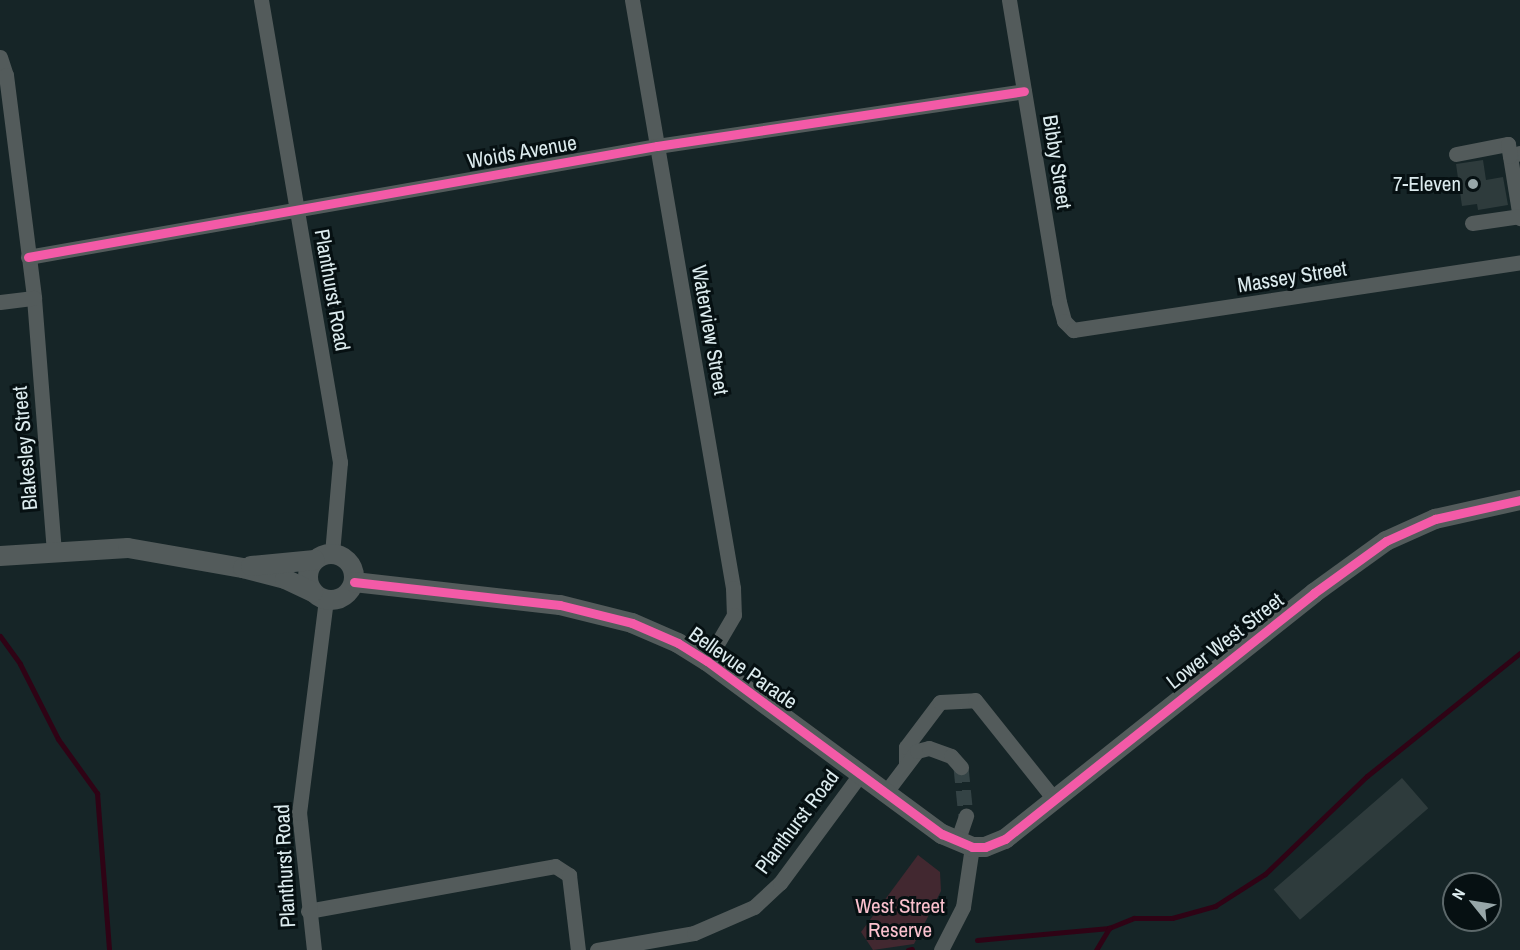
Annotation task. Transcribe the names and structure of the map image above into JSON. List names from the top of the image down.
{
  "streets": {
    "street": [
      "Woids Avenue",
      "Bibby Street",
      "Massey Street",
      "Planthurst Road",
      "Waterview Street",
      "Blakesley Street",
      "Lower West Street",
      "Bellevue Parade"
    ]
  },
  "crossings": [
    ["Woids Avenue", "Bibby Street"],
    ["Woids Avenue", "Planthurst Road"],
    ["Woids Avenue", "Waterview Street"],
    ["Woids Avenue", "Blakesley Street"],
    ["Bibby Street", "Massey Street"],
    ["Planthurst Road", "Bellevue Parade"],
    ["Waterview Street", "Bellevue Parade"],
    ["Lower West Street", "Bellevue Parade"]
  ],
  "parks": ["West Street Reserve"],
  "places": ["7-Eleven"],
  "north": "top left"
}
